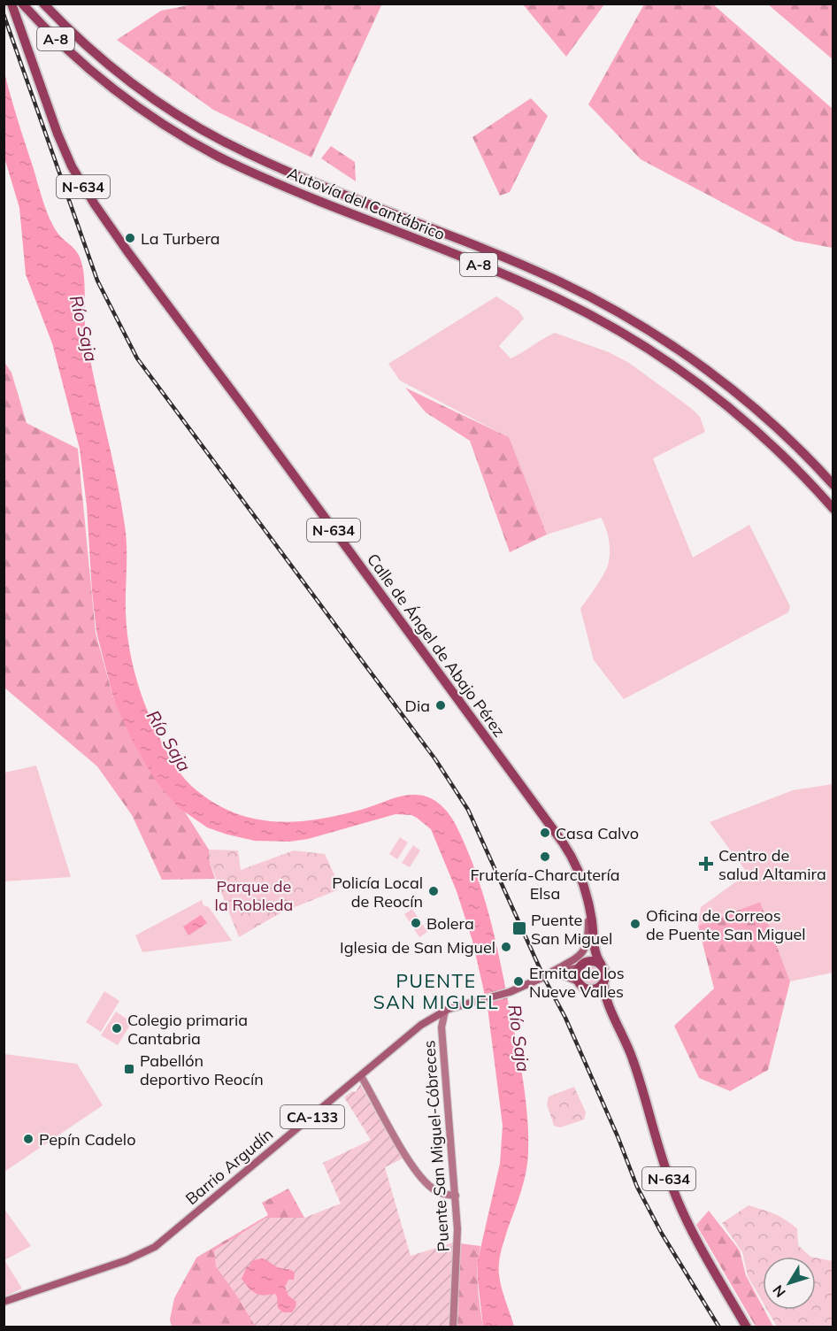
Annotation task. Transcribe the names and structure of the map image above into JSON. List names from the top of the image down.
{
  "streets": {
    "highway": [
      "A-8",
      "N-634",
      "Autovía del Cantábrico",
      "Calle de Ángel de Abajo Pérez"
    ],
    "main road": ["CA-133", "Barrio Argudín"],
    "street": ["Puente San Miguel-Cóbreces"]
  },
  "crossings": [
    ["N-634", "Calle de Ángel de Abajo Pérez"],
    ["N-634", "CA-133"],
    ["N-634", "Barrio Argudín"],
    ["CA-133", "Barrio Argudín"],
    ["Puente San Miguel-Cóbreces", "Barrio Argudín"]
  ],
  "districts": ["PUENTE SAN MIGUEL"],
  "water": ["Río Saja"],
  "parks": ["Parque de la Robleda"],
  "places": {
    "other": [
      "La Turbera",
      "Dia",
      "Casa Calvo",
      "Frutería-Charcutería Elsa",
      "Policía Local de Reocín",
      "Bolera",
      "Oficina de Correos de Puente San Miguel",
      "Iglesia de San Miguel",
      "Ermita de los Nueve Valles",
      "Colegio primaria Cantabria",
      "Pepín Cadelo"
    ],
    "health": ["Centro de salud Altamira"],
    "transit": ["Puente San Miguel", "Pabellón deportivo Reocín"]
  },
  "north": "bottom left"
}
